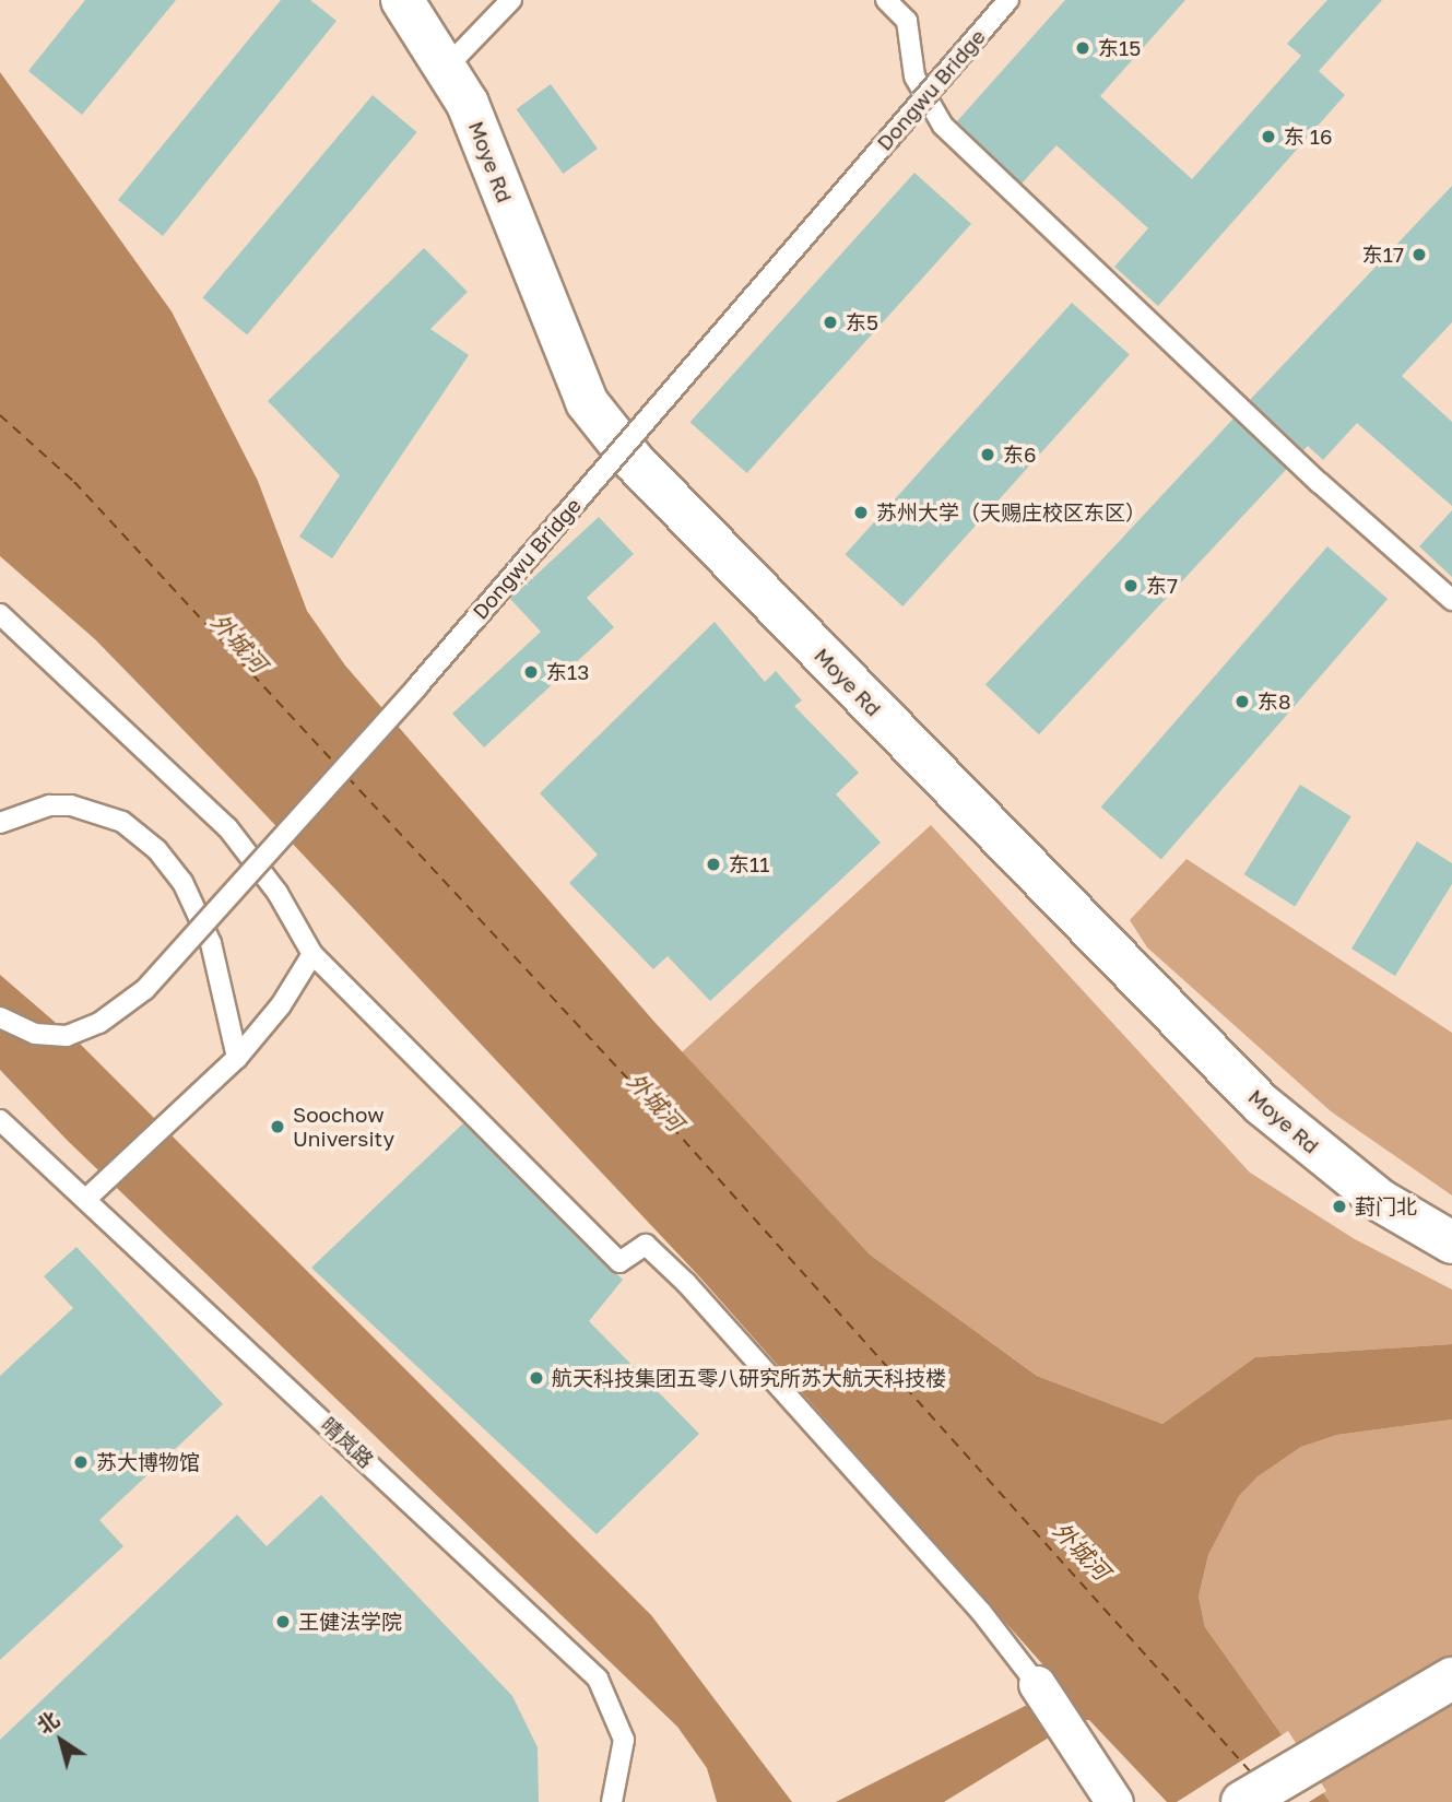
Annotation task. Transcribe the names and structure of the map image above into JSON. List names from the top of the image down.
{
  "streets": {
    "main road": ["Moye Rd"],
    "lane": ["Dongwu Bridge", "晴岚路"]
  },
  "water": ["外城河"],
  "places": [
    "东15",
    "东 16",
    "东17",
    "东5",
    "东6",
    "苏州大学（天赐庄校区东区）",
    "东7",
    "东13",
    "东8",
    "东11",
    "Soochow University",
    "葑门北",
    "航天科技集团五零八研究所苏大航天科技楼",
    "苏大博物馆",
    "王健法学院"
  ],
  "north": "top left"
}
